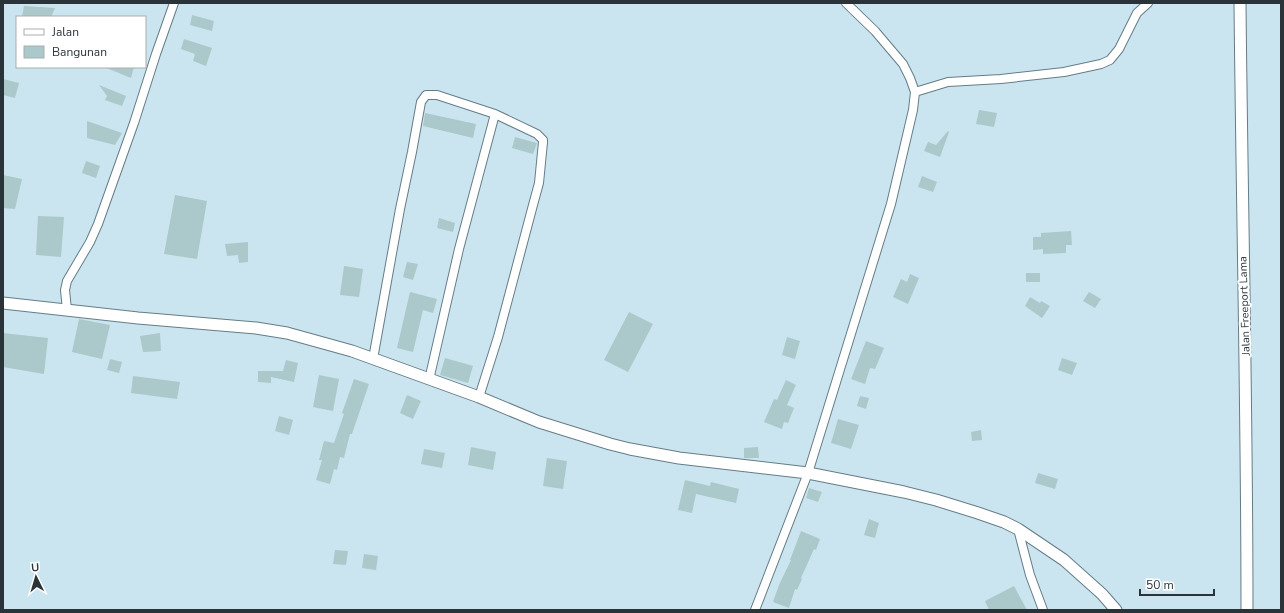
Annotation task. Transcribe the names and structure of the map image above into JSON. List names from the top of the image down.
{
  "streets": {
    "street": ["Jalan Freeport Lama"]
  },
  "legend": ["Jalan", "Bangunan"],
  "scale_bar": "50 m",
  "north": "top"
}
